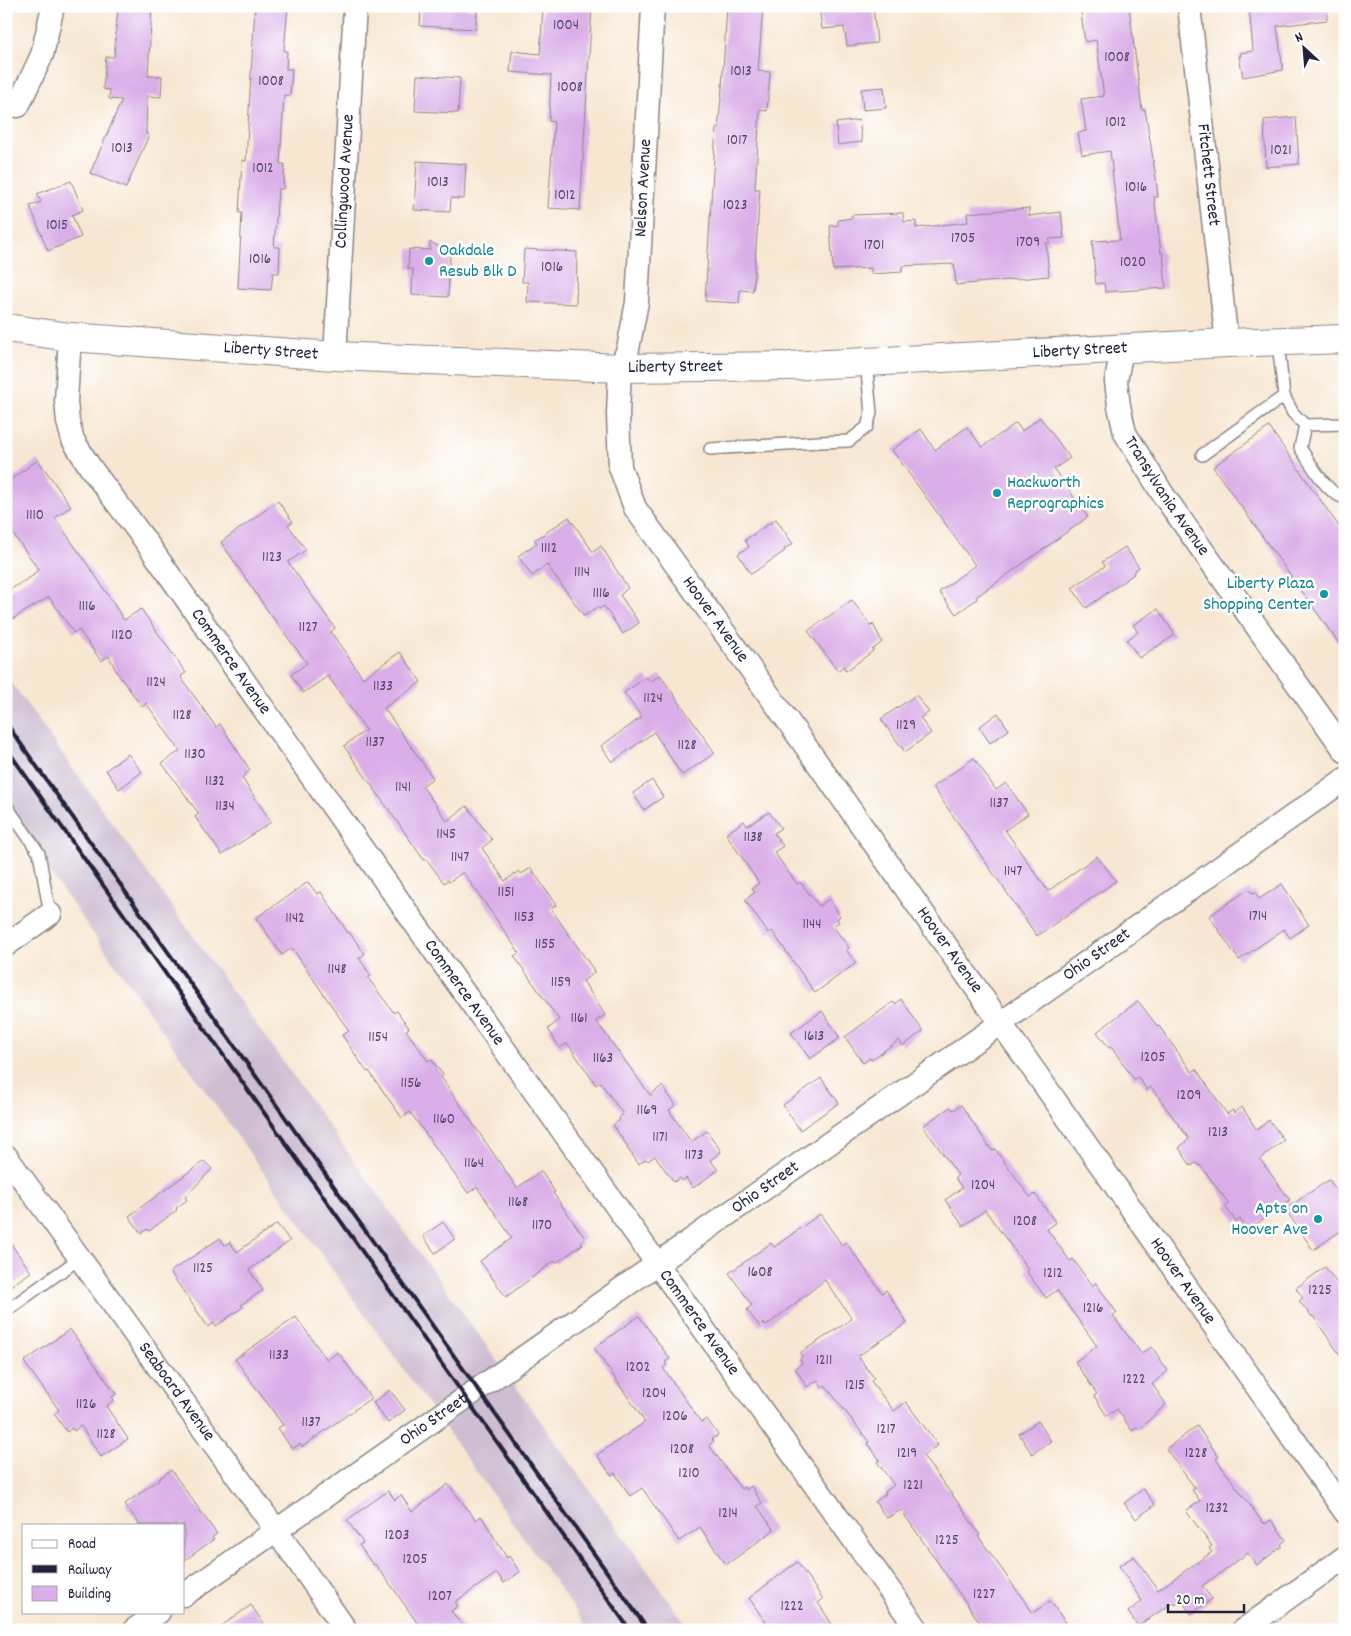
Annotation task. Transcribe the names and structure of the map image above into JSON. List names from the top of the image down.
{
  "streets": {
    "main road": ["Liberty Street"],
    "street": [
      "Fitchett Street",
      "Collingwood Avenue",
      "Nelson Avenue",
      "Transylvania Avenue",
      "Hoover Avenue",
      "Commerce Avenue",
      "Ohio Street",
      "Seaboard Avenue"
    ]
  },
  "crossings": [
    ["Fitchett Street", "Liberty Street"],
    ["Collingwood Avenue", "Liberty Street"],
    ["Nelson Avenue", "Liberty Street"],
    ["Nelson Avenue", "Hoover Avenue"],
    ["Liberty Street", "Transylvania Avenue"],
    ["Liberty Street", "Hoover Avenue"],
    ["Liberty Street", "Commerce Avenue"],
    ["Hoover Avenue", "Ohio Street"],
    ["Commerce Avenue", "Ohio Street"],
    ["Ohio Street", "Seaboard Avenue"]
  ],
  "places": [
    "Oakdale Resub Blk D",
    "Hackworth Reprographics",
    "Liberty Plaza Shopping Center",
    "Apts on Hoover Ave"
  ],
  "house_numbers": [
    "1004",
    "1008",
    "1013",
    "1008",
    "1008",
    "1012",
    "1017",
    "1013",
    "1021",
    "1012",
    "1013",
    "1016",
    "1012",
    "1023",
    "1015",
    "1705",
    "1709",
    "1701",
    "1016",
    "1020",
    "1016",
    "1110",
    "1112",
    "1123",
    "1114",
    "1116",
    "1116",
    "1127",
    "1120",
    "1124",
    "1133",
    "1124",
    "1128",
    "1129",
    "1137",
    "1128",
    "1130",
    "1132",
    "1141",
    "1137",
    "1134",
    "1145",
    "1138",
    "1147",
    "1147",
    "1151",
    "1714",
    "1153",
    "1142",
    "1144",
    "1155",
    "1148",
    "1159",
    "1161",
    "1613",
    "1154",
    "1205",
    "1163",
    "1156",
    "1209",
    "1169",
    "1160",
    "1213",
    "1171",
    "1173",
    "1164",
    "1204",
    "1168",
    "1208",
    "1170",
    "1125",
    "1608",
    "1212",
    "1225",
    "1216",
    "1133",
    "1211",
    "1202",
    "1222",
    "1215",
    "1204",
    "1126",
    "1206",
    "1137",
    "1217",
    "1128",
    "1208",
    "1219",
    "1228",
    "1210",
    "1221",
    "1232",
    "1214",
    "1203",
    "1225",
    "1205",
    "1227",
    "1207",
    "1222"
  ],
  "legend": ["Road", "Railway", "Building"],
  "scale_bar": "20 m",
  "north": "top left"
}
